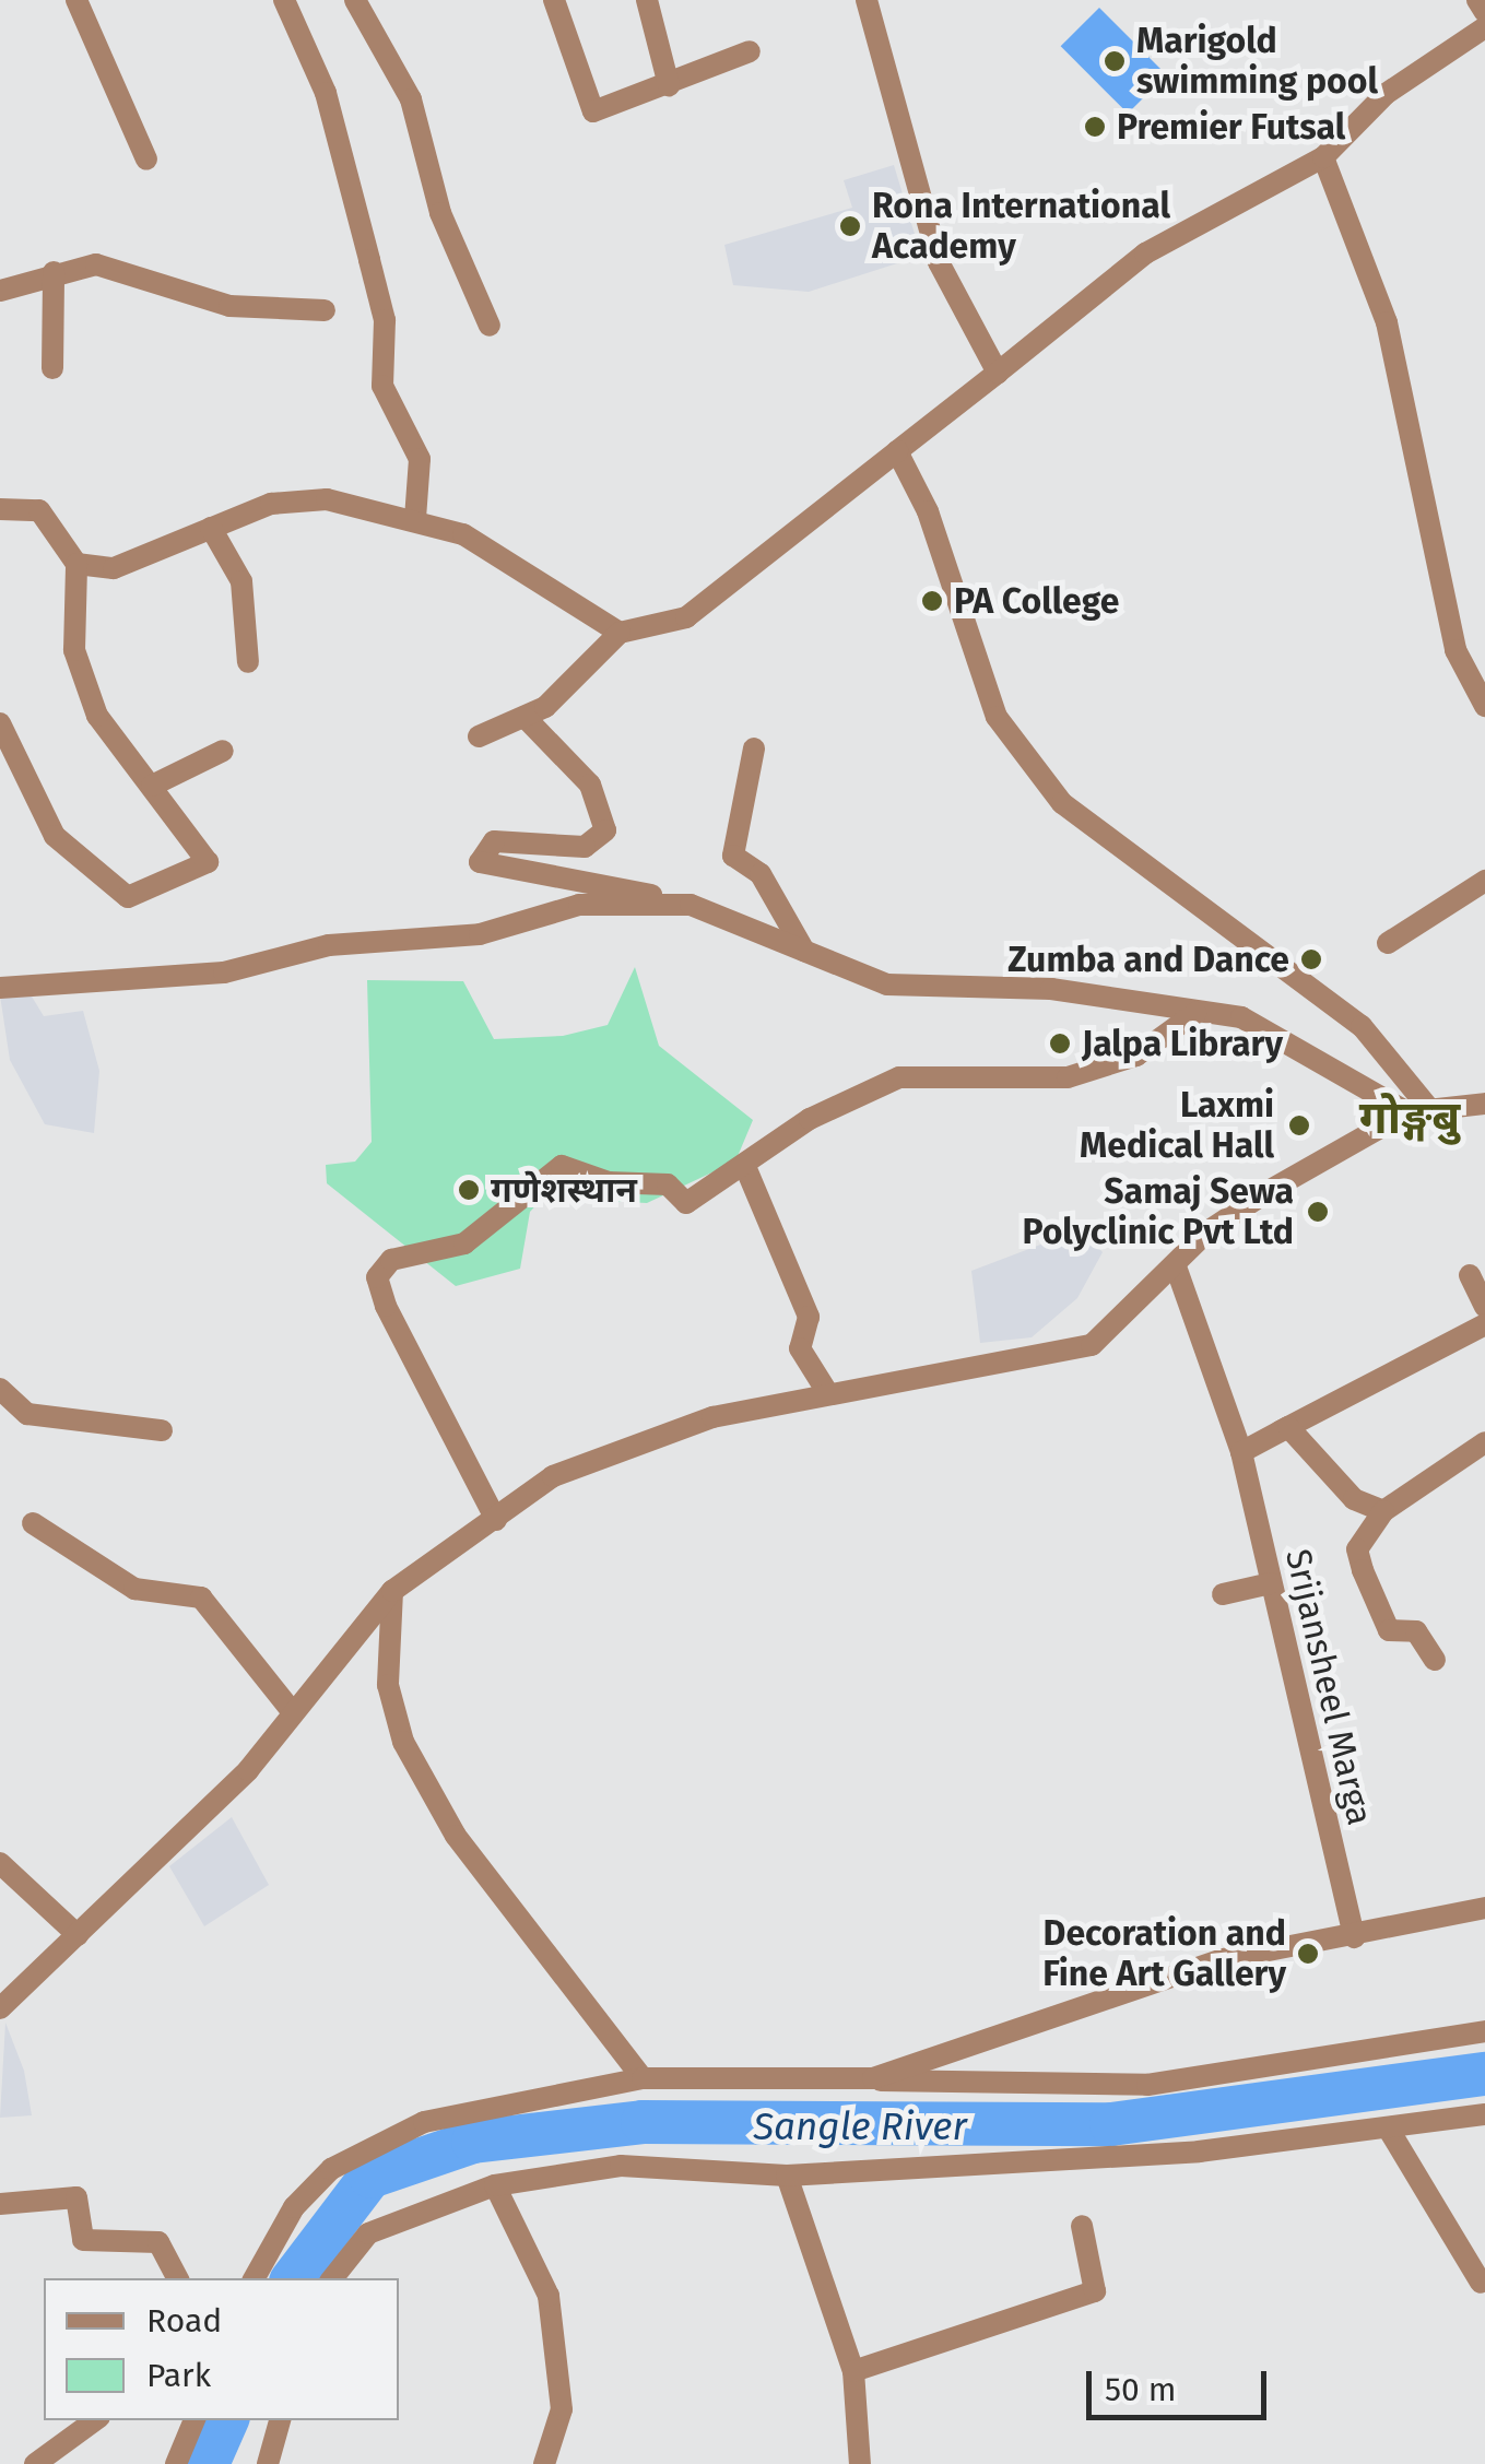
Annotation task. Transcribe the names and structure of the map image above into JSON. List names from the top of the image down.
{
  "streets": {
    "street": ["Srijansheel Marga"]
  },
  "districts": ["गोङ्गबु"],
  "water": ["Sangle River"],
  "places": [
    "Marigold swimming pool",
    "Premier Futsal",
    "Rona International Academy",
    "PA College",
    "Zumba and Dance",
    "Jalpa Library",
    "Laxmi Medical Hall",
    "गणेशस्थान",
    "Samaj Sewa Polyclinic Pvt Ltd",
    "Decoration and Fine Art Gallery"
  ],
  "legend": ["Road", "Park"],
  "scale_bar": "50 m"
}
